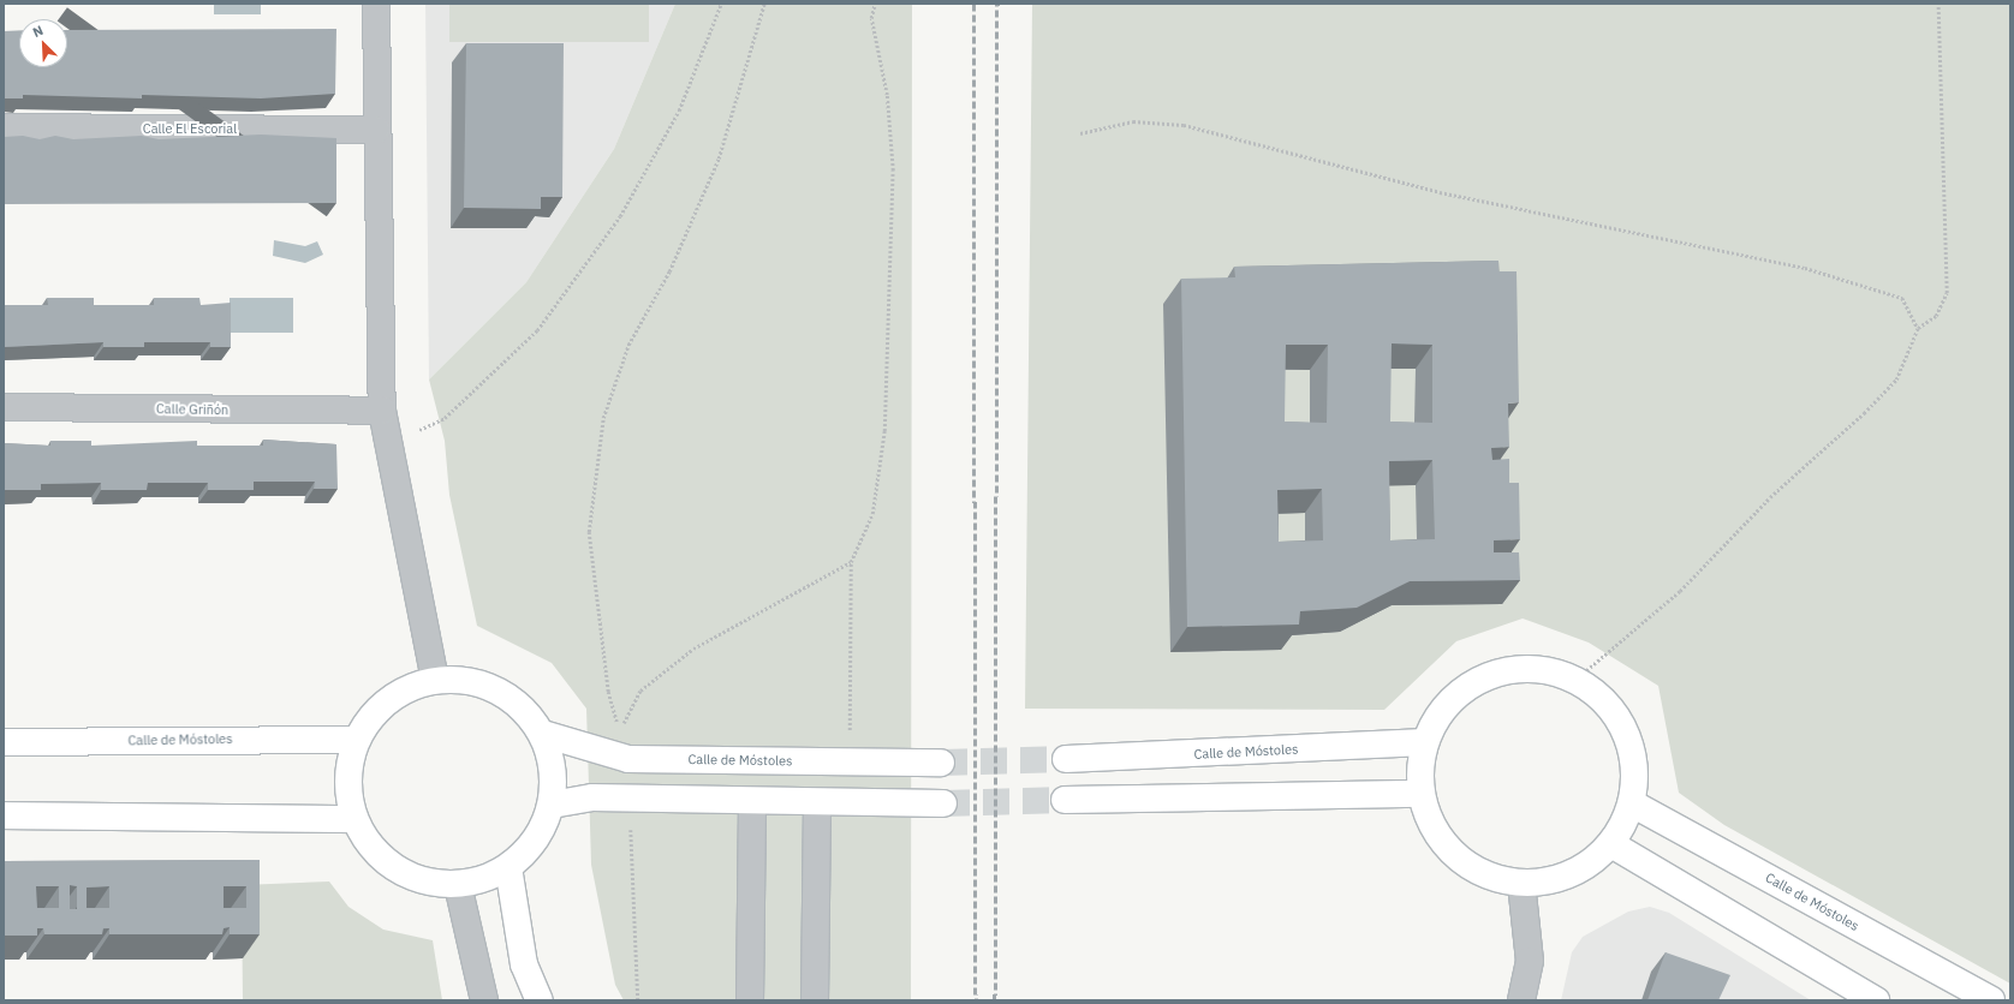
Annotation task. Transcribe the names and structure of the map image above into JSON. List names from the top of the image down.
{
  "streets": {
    "main road": ["Calle de Móstoles"],
    "street": ["Calle El Escorial", "Calle Griñón"]
  },
  "north": "top left"
}
